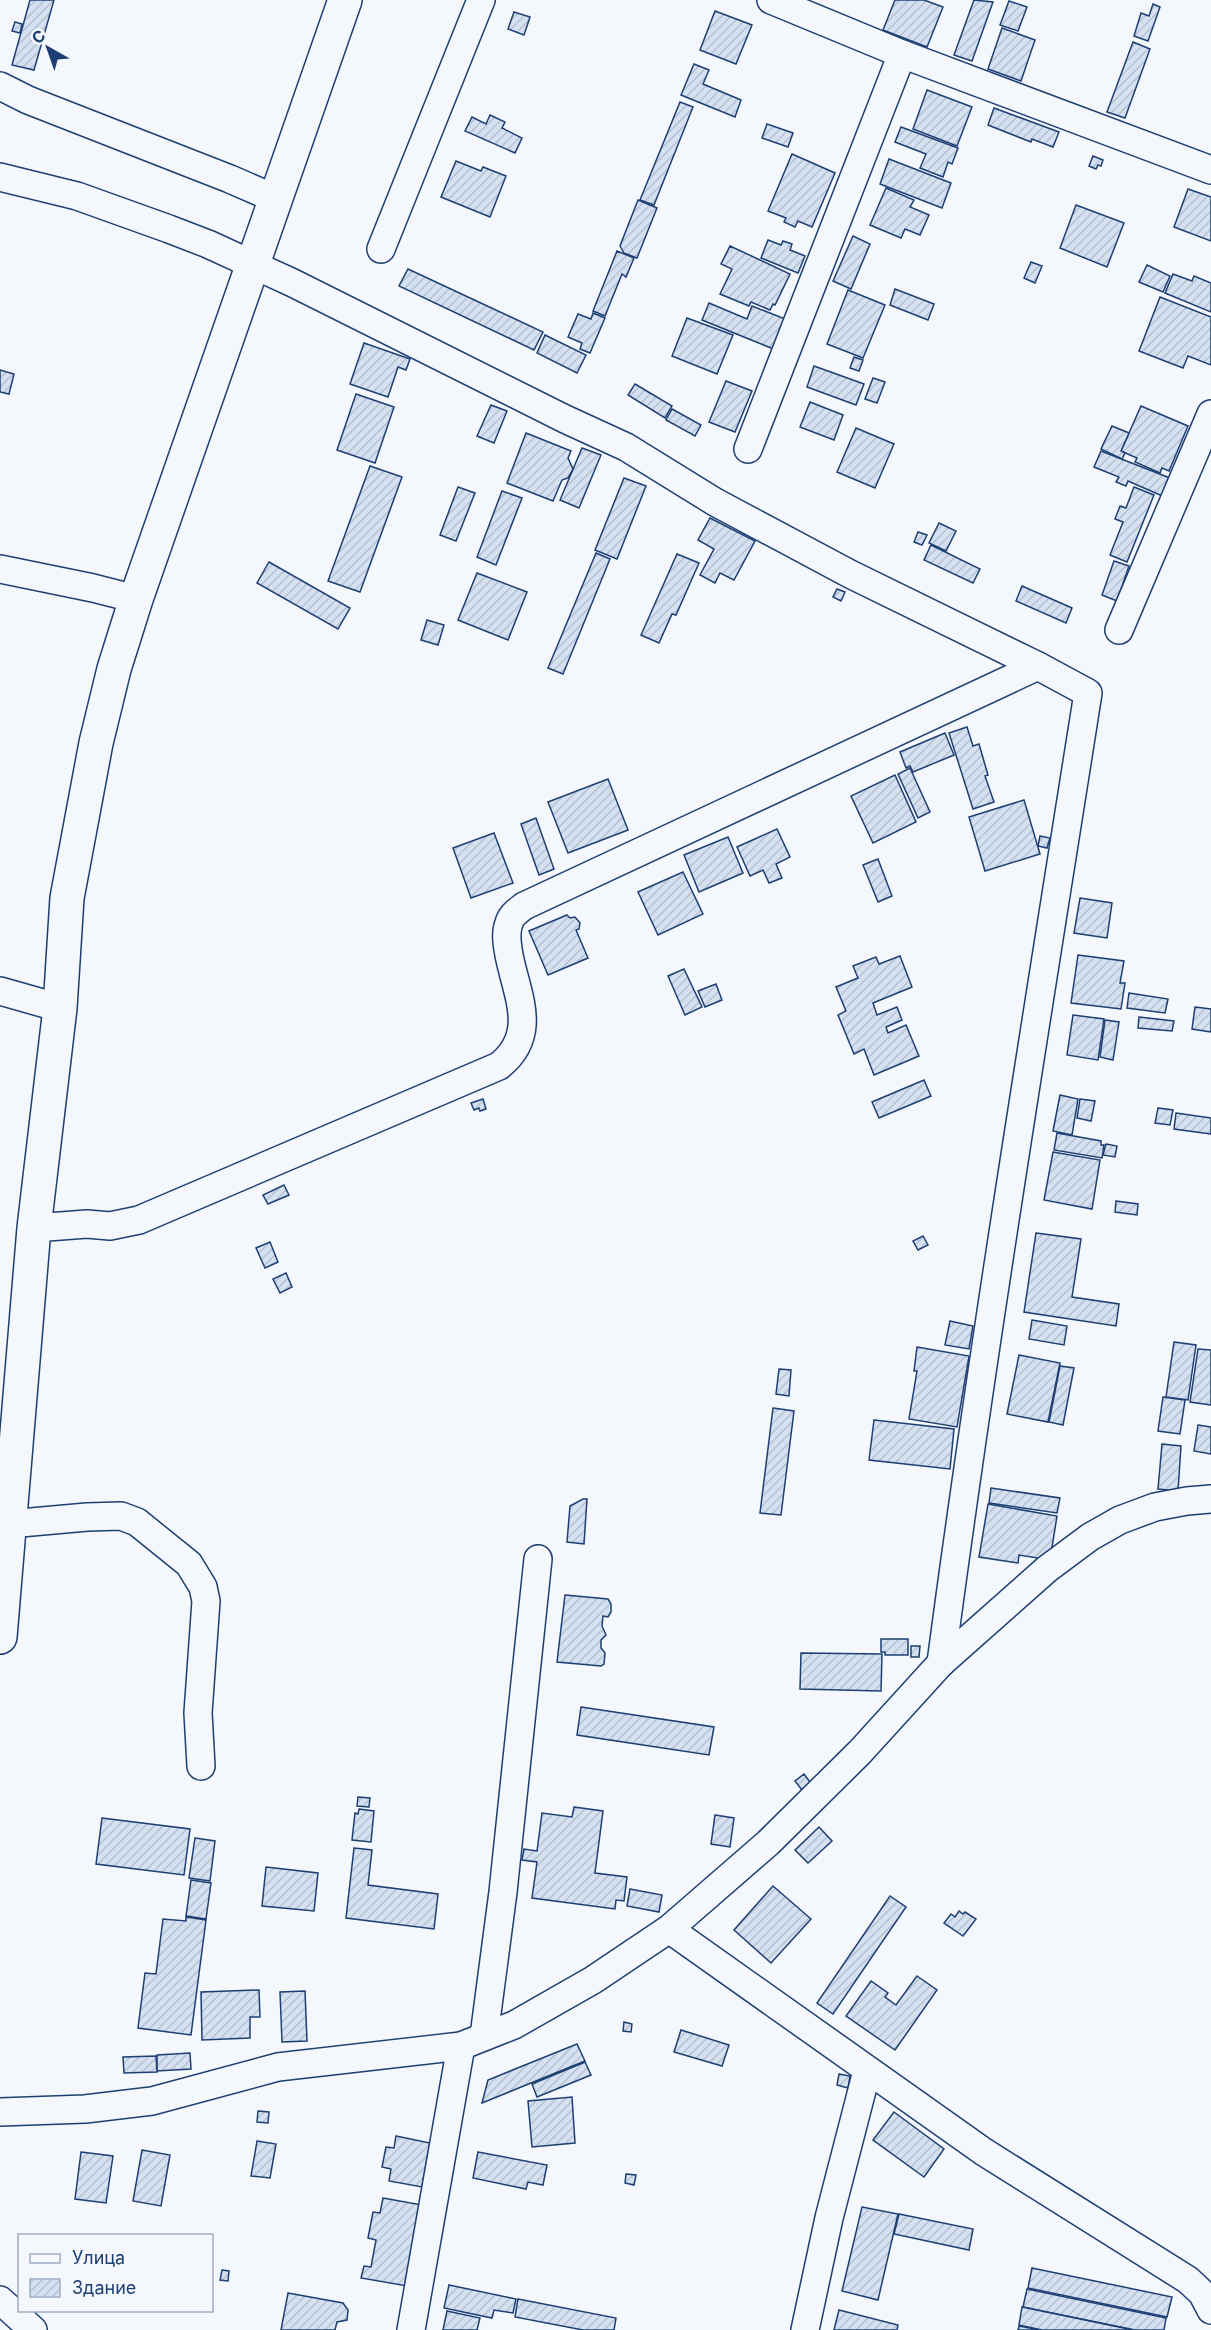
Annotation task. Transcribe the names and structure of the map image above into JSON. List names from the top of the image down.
{
  "legend": ["Улица", "Здание"],
  "north": "top left"
}
